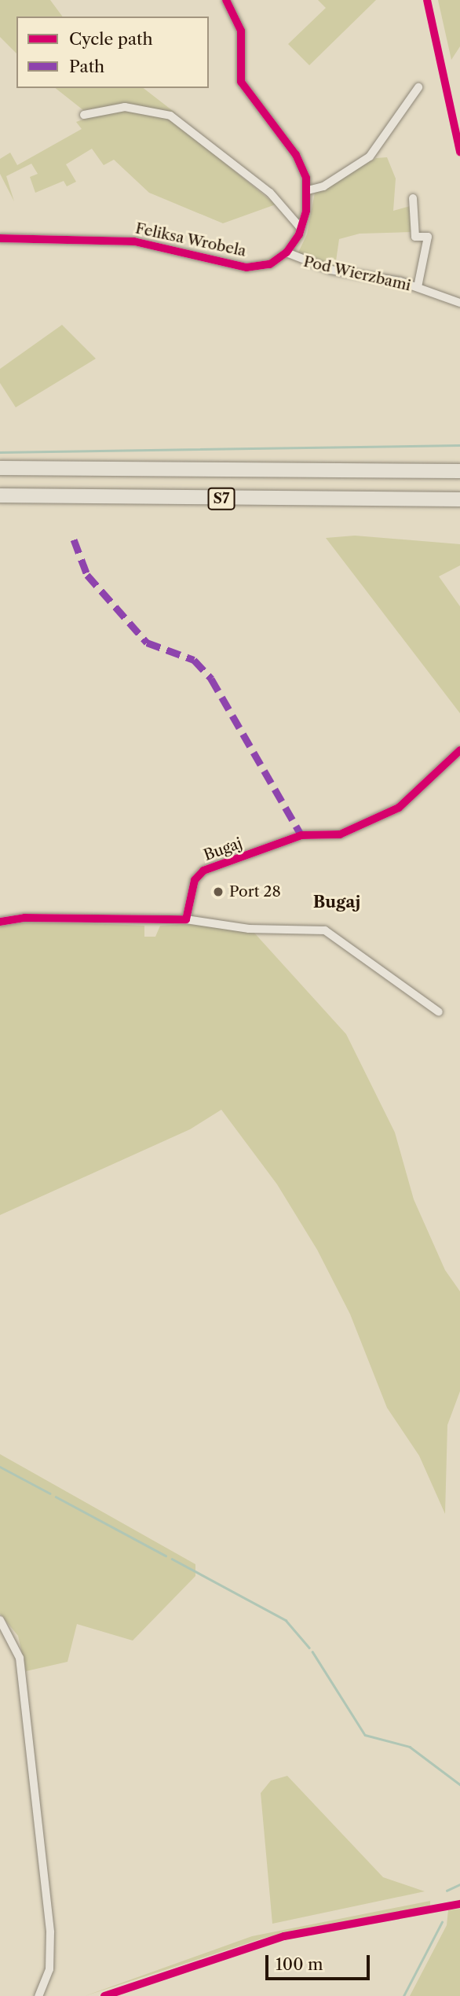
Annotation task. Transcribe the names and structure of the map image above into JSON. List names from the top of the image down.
{
  "streets": {
    "highway": ["S7"],
    "street": ["Feliksa Wrobela", "Pod Wierzbami", "Bugaj"]
  },
  "crossings": [
    ["Feliksa Wrobela", "Pod Wierzbami"]
  ],
  "districts": ["Bugaj"],
  "places": ["Port 28"],
  "legend": ["Cycle path", "Path"],
  "scale_bar": "100 m"
}
